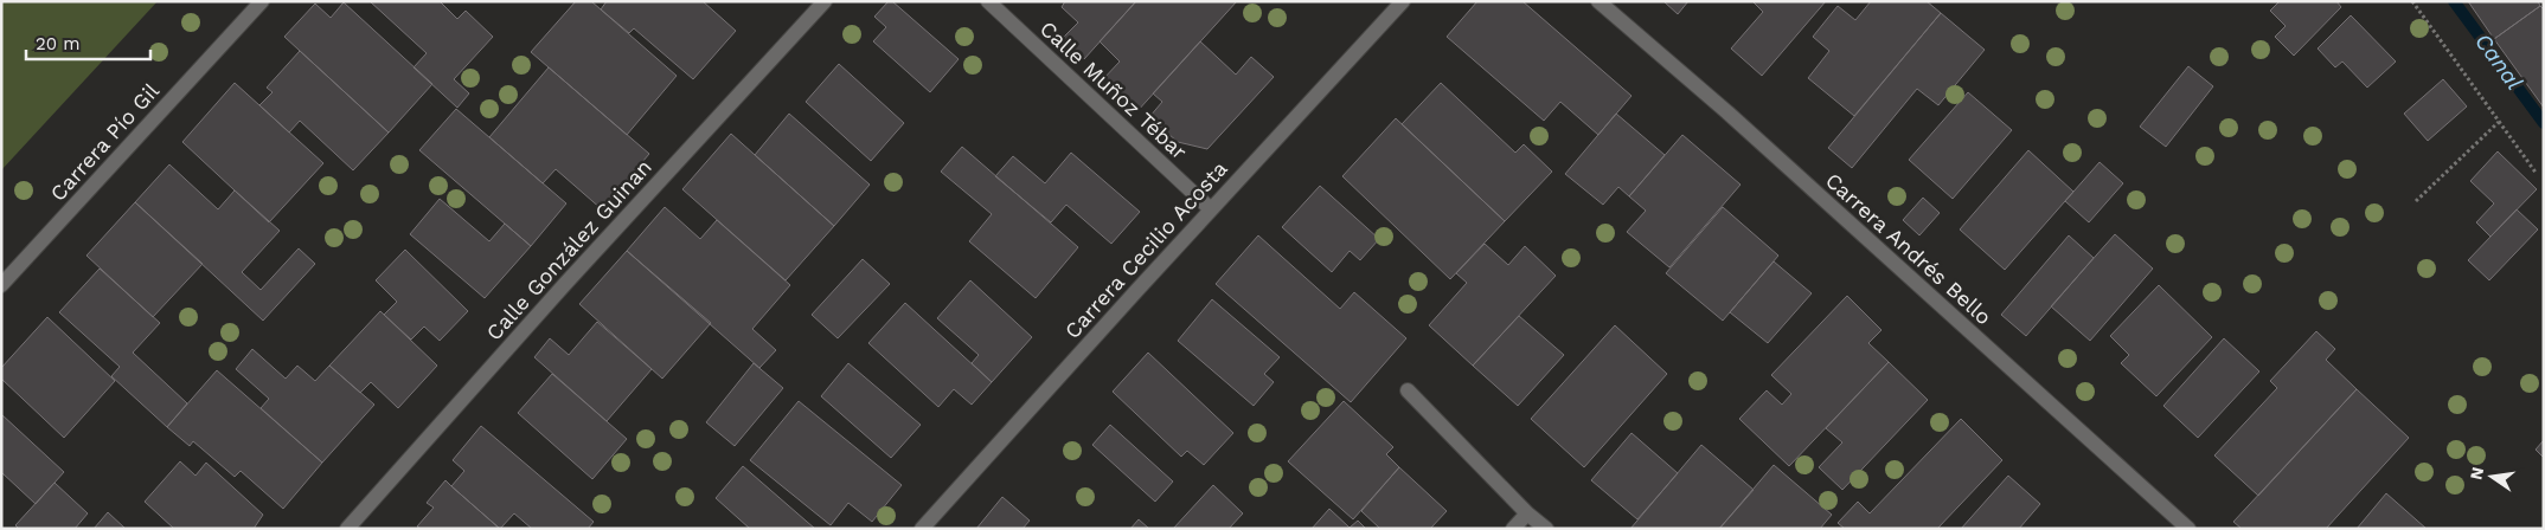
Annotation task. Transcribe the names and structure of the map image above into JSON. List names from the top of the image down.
{
  "streets": {
    "street": [
      "Calle Muñoz Tébar",
      "Carrera Pío Gil",
      "Carrera Andrés Bello",
      "Calle González Guinan",
      "Carrera Cecilio Acosta"
    ]
  },
  "crossings": [
    ["Calle Muñoz Tébar", "Carrera Cecilio Acosta"]
  ],
  "water": ["Canal"],
  "scale_bar": "20 m",
  "north": "left"
}
